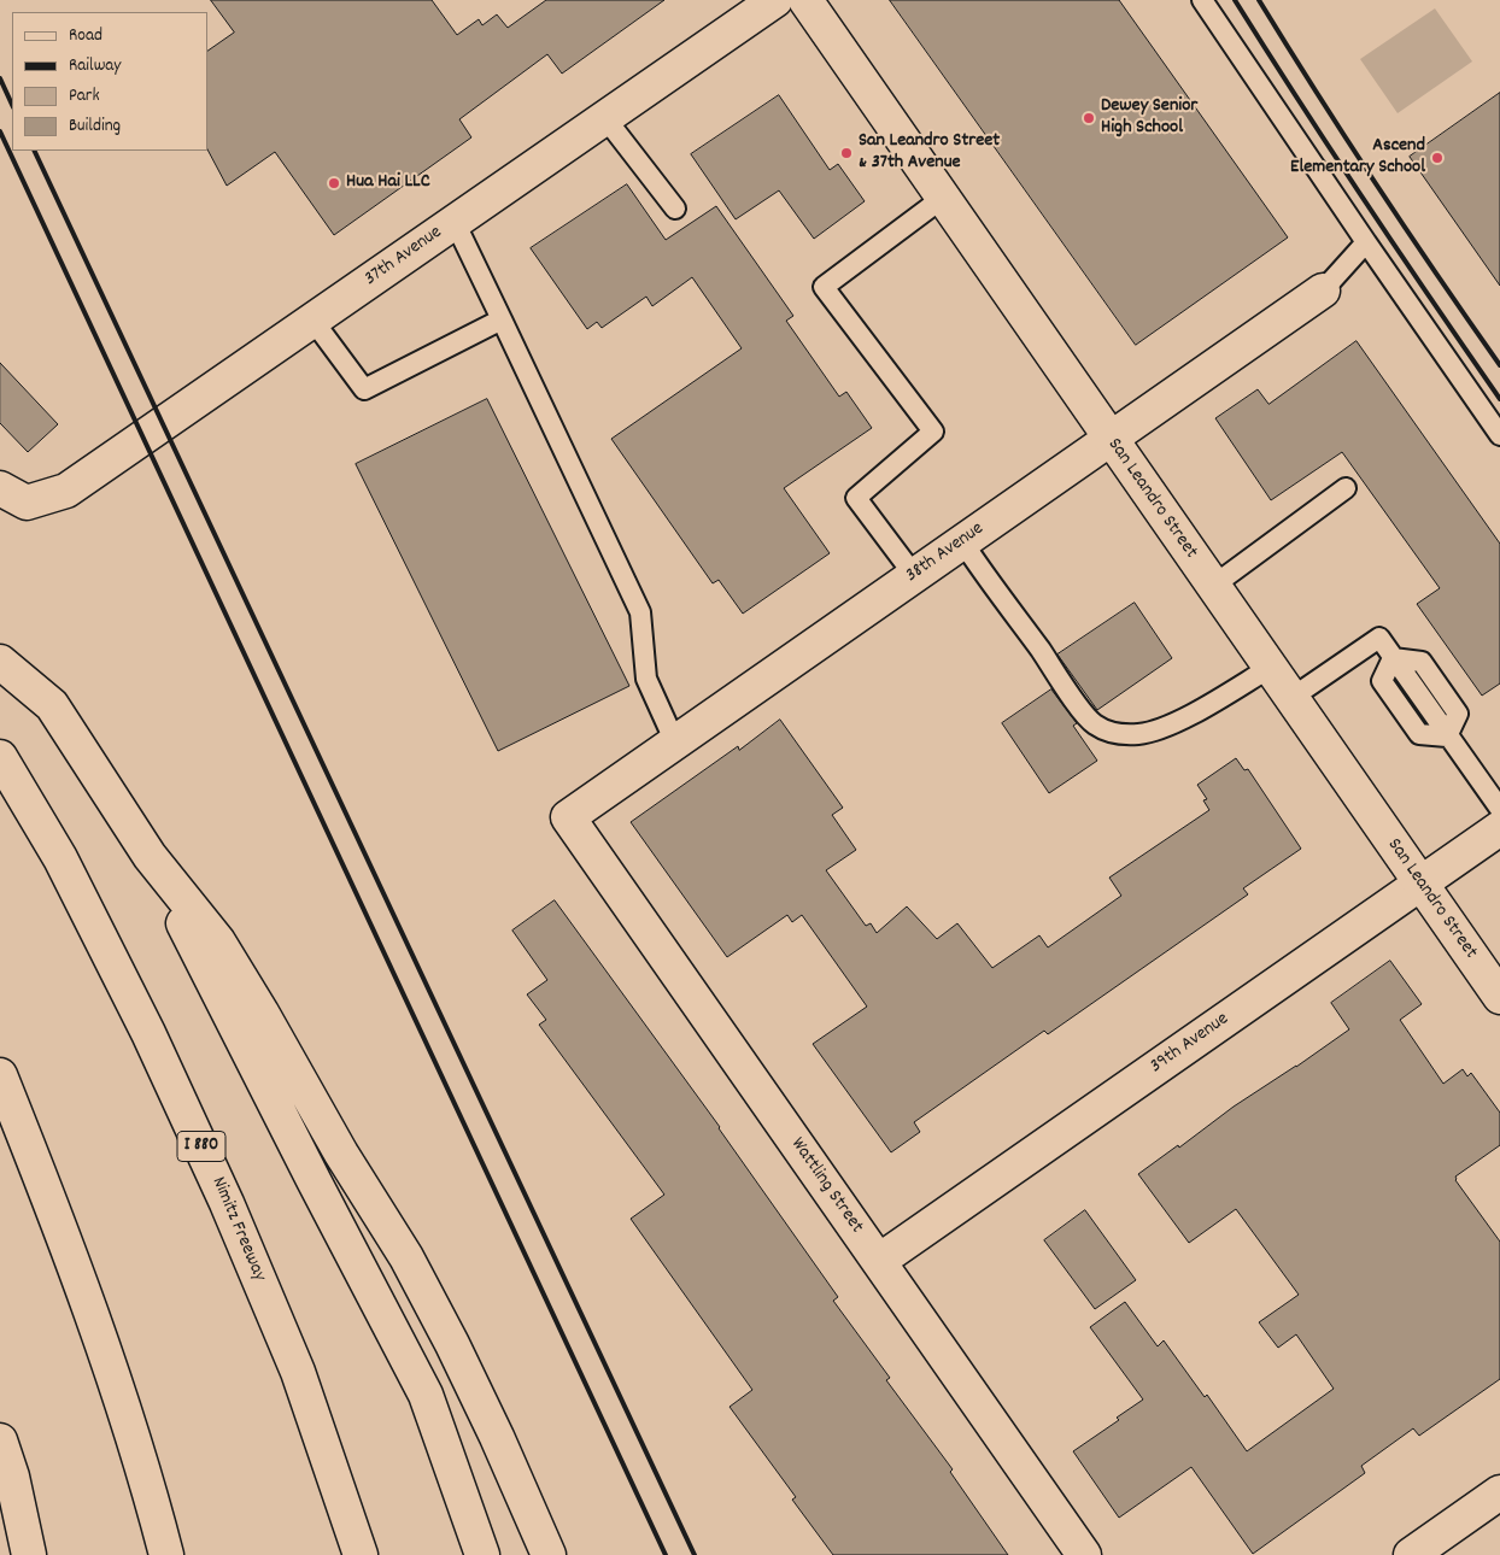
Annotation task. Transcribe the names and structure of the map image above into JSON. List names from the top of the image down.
{
  "streets": {
    "main road": [
      "37th Avenue",
      "San Leandro Street",
      "38th Avenue",
      "39th Avenue",
      "I 880",
      "Wattling Street",
      "Nimitz Freeway"
    ]
  },
  "crossings": [
    ["San Leandro Street", "38th Avenue"],
    ["San Leandro Street", "39th Avenue"],
    ["38th Avenue", "Wattling Street"],
    ["39th Avenue", "Wattling Street"]
  ],
  "places": [
    "Dewey Senior High School",
    "San Leandro Street & 37th Avenue",
    "Ascend Elementary School",
    "Hua Hai LLC"
  ],
  "legend": [
    "Road",
    "Railway",
    "Park",
    "Building"
  ]
}
